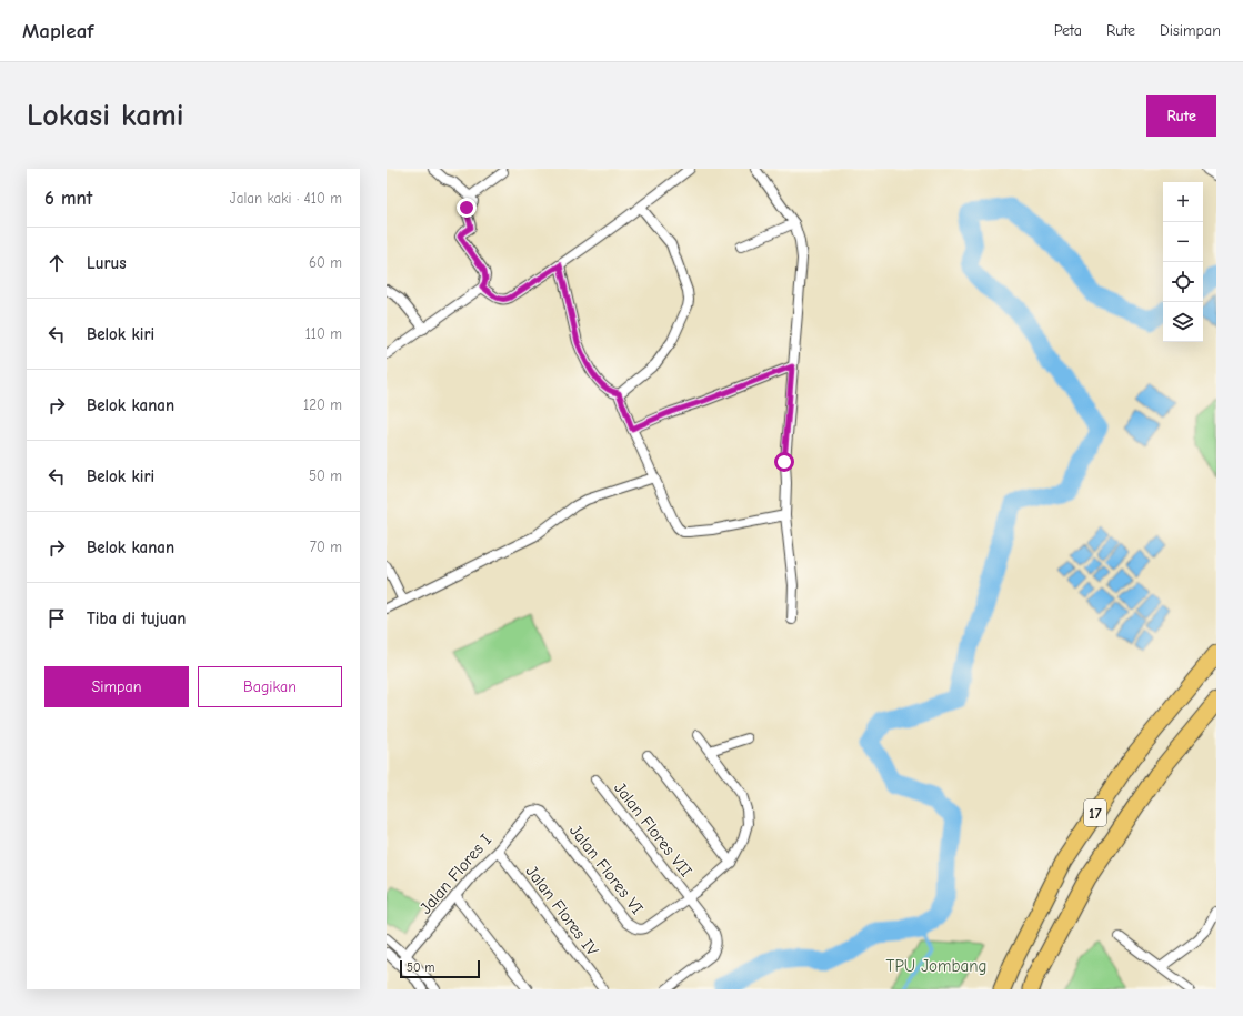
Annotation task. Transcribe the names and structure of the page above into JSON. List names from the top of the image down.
{
  "streets": {
    "highway": ["17"],
    "street": [
      "Jalan Flores VII",
      "Jalan Flores VI",
      "Jalan Flores I",
      "Jalan Flores IV"
    ]
  },
  "crossings": [
    ["Jalan Flores VII", "Jalan Flores VI"],
    ["Jalan Flores VI", "Jalan Flores I"],
    ["Jalan Flores I", "Jalan Flores IV"]
  ],
  "parks": ["TPU Jombang"],
  "scale_bar": "50 m",
  "page": {
    "header": "Mapleaf",
    "nav": ["Peta", "Rute", "Disimpan"],
    "buttons": [
      "Rute",
      ["Simpan", "Bagikan"]
    ],
    "title": "Lokasi kami",
    "heading": ["6 mnt", "Jalan kaki · 410 m"],
    "map_buttons": ["+", "−"],
    "list": [
      ["Lurus", "60 m"],
      ["Belok kiri", "110 m"],
      ["Belok kanan", "120 m"],
      ["Belok kiri", "50 m"],
      ["Belok kanan", "70 m"],
      "Tiba di tujuan"
    ],
    "scale": "50 m"
  }
}
